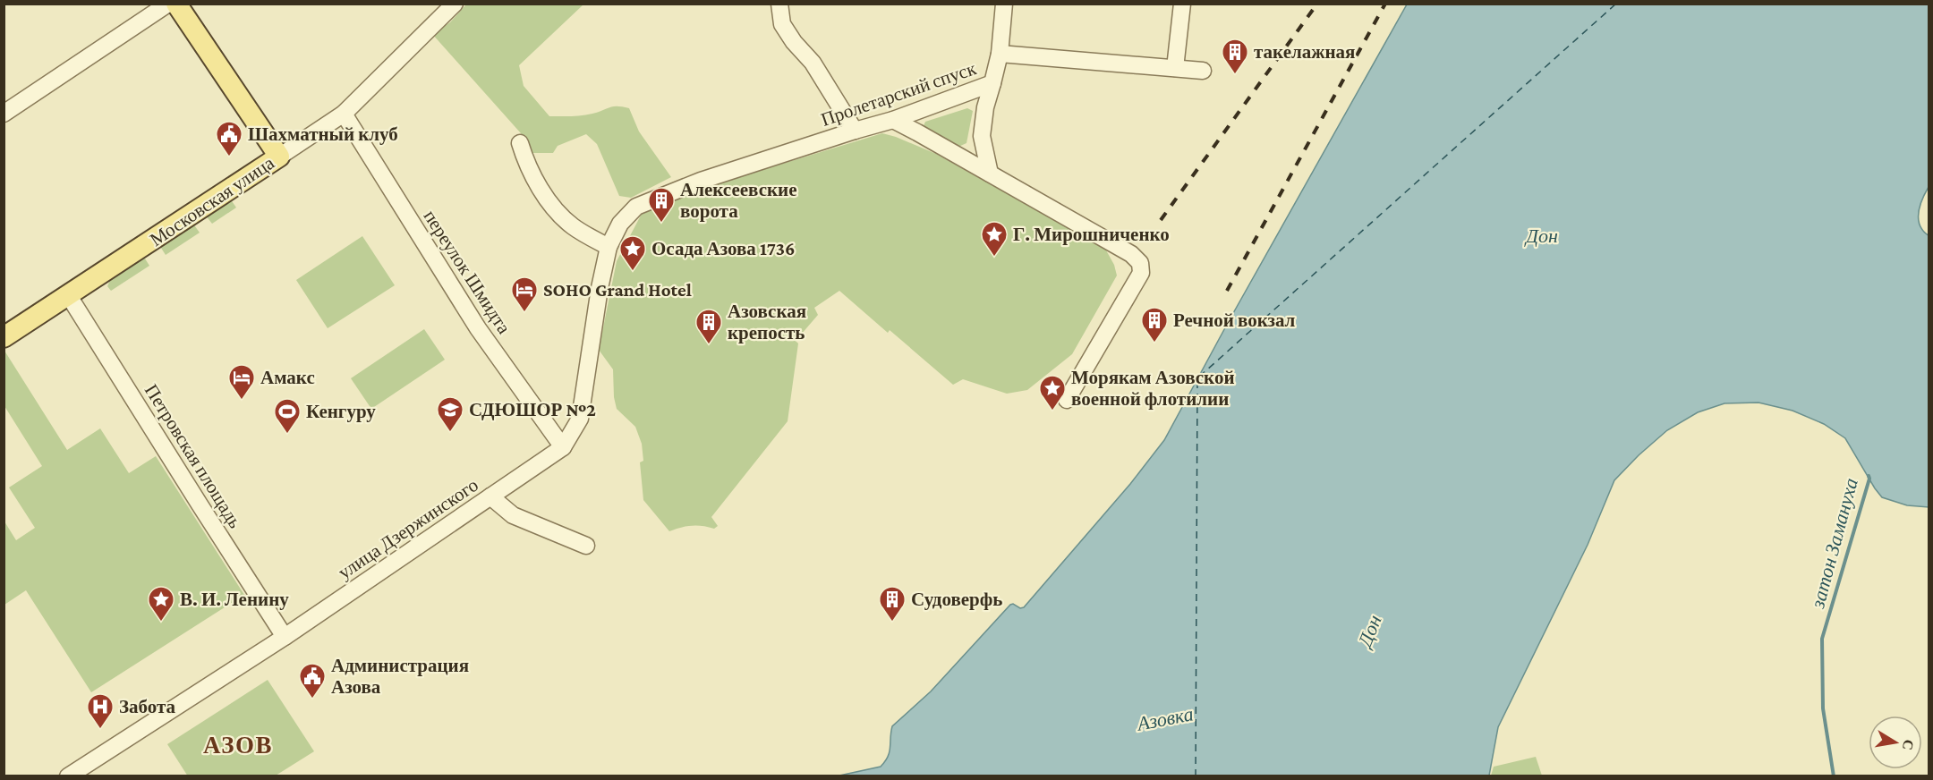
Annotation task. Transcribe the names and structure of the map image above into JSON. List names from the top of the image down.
{
  "streets": {
    "main road": ["Московская улица"],
    "street": [
      "Пролетарский спуск",
      "переулок Шмидта",
      "Петровская площадь",
      "улица Дзержинского"
    ]
  },
  "crossings": [
    ["Пролетарский спуск", "улица Дзержинского"],
    ["Московская улица", "переулок Шмидта"],
    ["Московская улица", "Петровская площадь"],
    ["переулок Шмидта", "улица Дзержинского"],
    ["Петровская площадь", "улица Дзержинского"]
  ],
  "districts": ["АЗОВ"],
  "water": ["Дон", "затон Замануха", "Азовка"],
  "places": {
    "building": [
      "такелажная",
      "Алексеевские ворота",
      "Речной вокзал",
      "Азовская крепость",
      "Судоверфь"
    ],
    "public building": ["Шахматный клуб", "Администрация Азова"],
    "place": [
      "Г. Мирошниченко",
      "Осада Азова 1736",
      "Морякам Азовской военной флотилии",
      "В. И. Ленину"
    ],
    "hotel": ["SOHO Grand Hotel", "Амакс"],
    "school or university": ["СДЮШОР №2"],
    "sports": ["Кенгуру"],
    "hospital": ["Забота"]
  },
  "north": "right"
}
